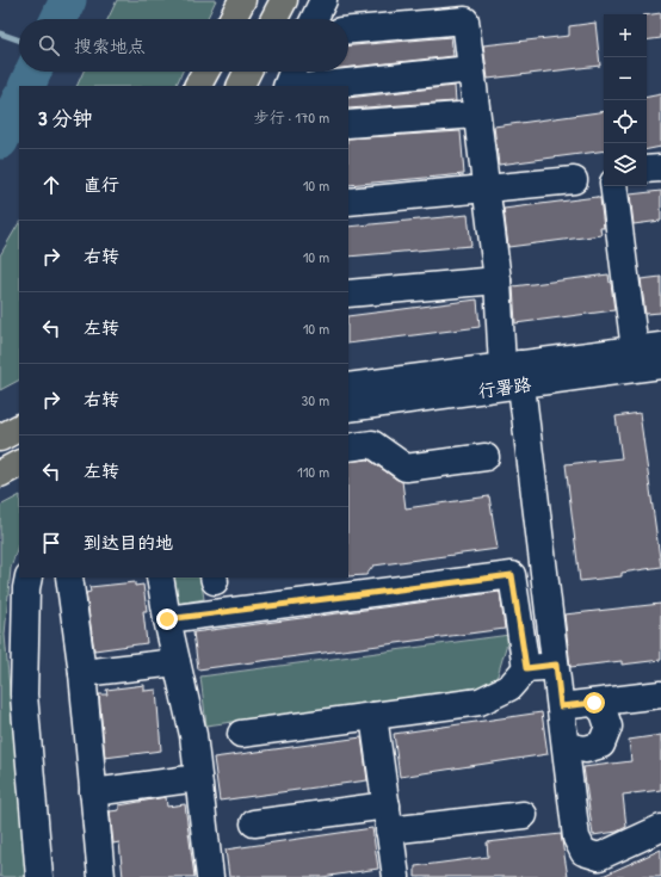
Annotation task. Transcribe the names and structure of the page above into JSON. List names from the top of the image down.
{
  "streets": {
    "street": ["行署路"]
  },
  "page": {
    "map_buttons": ["+", "−"],
    "search": "搜索地点",
    "heading": ["3 分钟", "步行 · 170 m"],
    "list": [
      ["直行", "10 m"],
      ["右转", "10 m"],
      ["左转", "10 m"],
      ["右转", "30 m"],
      ["左转", "110 m"],
      "到达目的地"
    ]
  }
}
